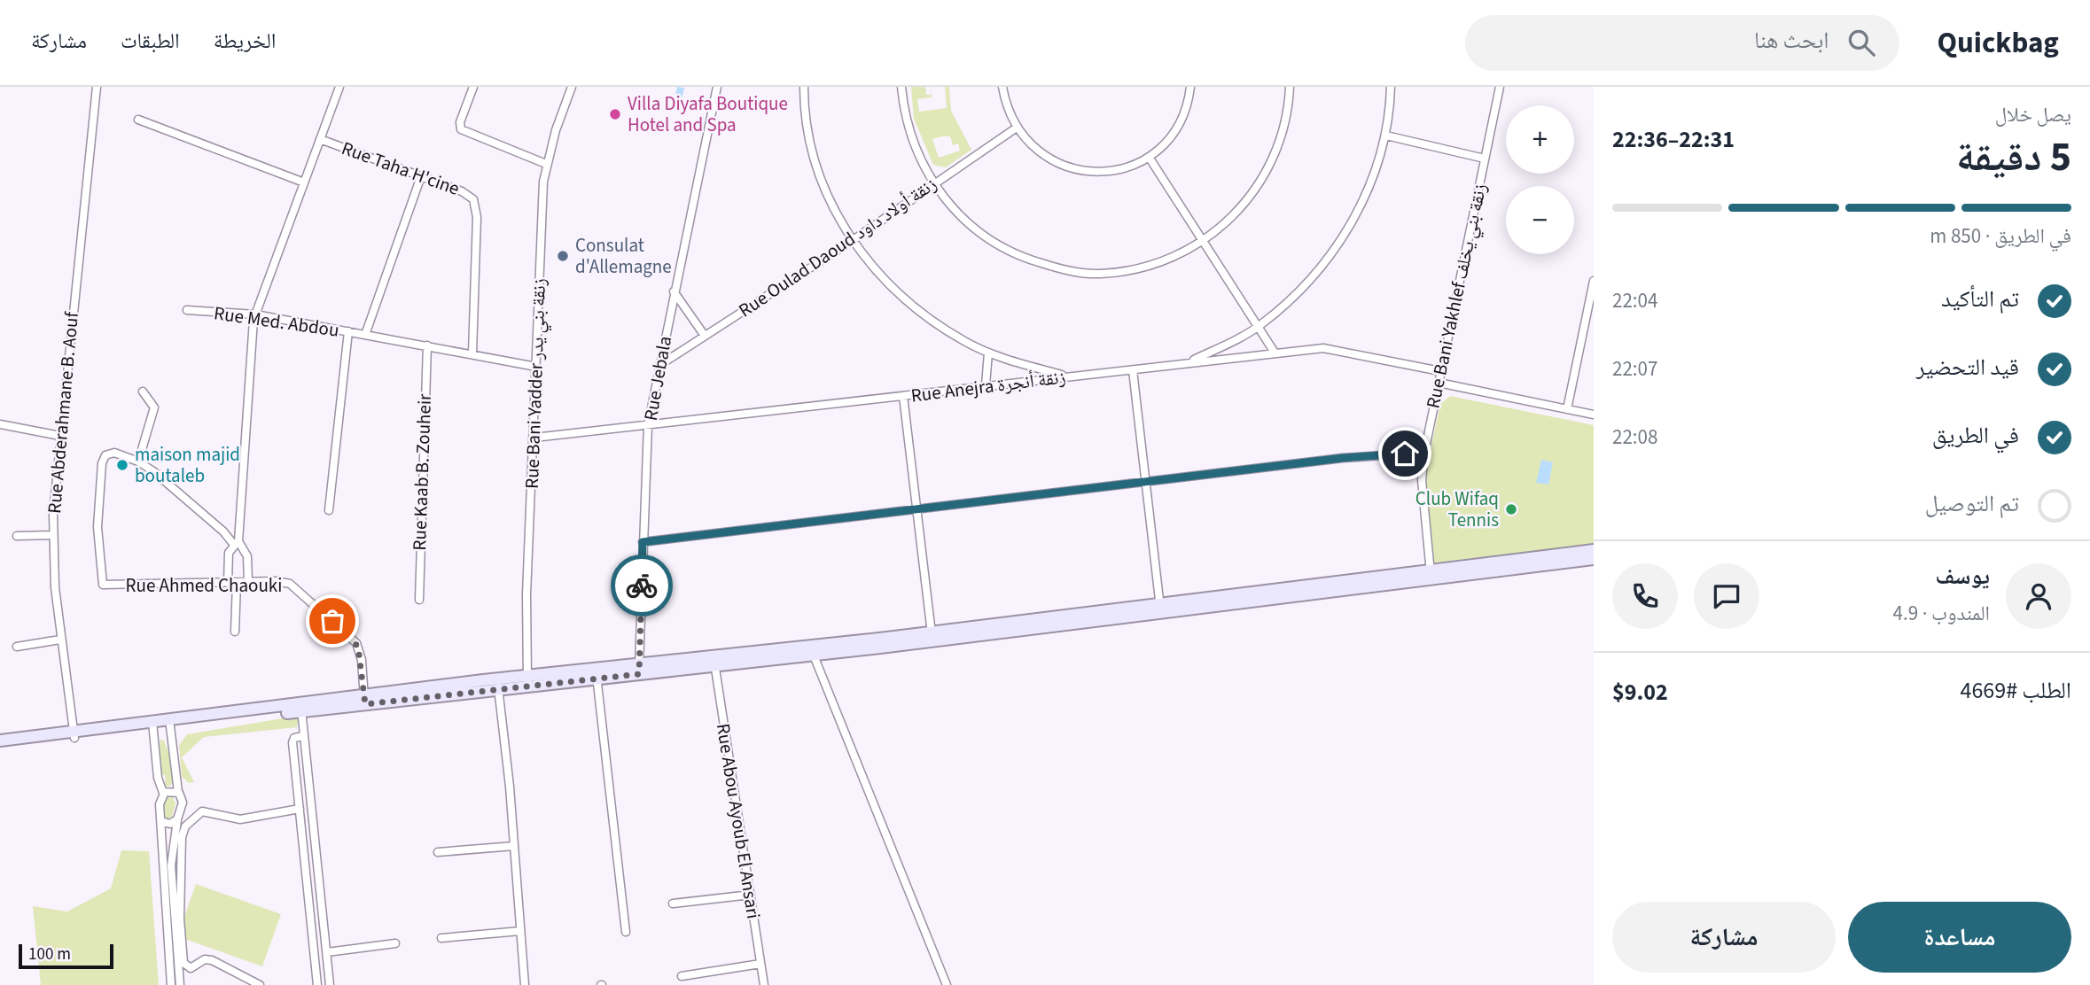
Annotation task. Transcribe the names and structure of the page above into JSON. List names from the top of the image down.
{
  "streets": {
    "street": [
      "Rue Taha H'cine",
      "Rue Oulad Daoud زنقة أولاد داود",
      "Rue Bani Yakhlef زنقة بني يخلف",
      "Rue Med. Abdou",
      "Rue Jebala",
      "Rue Bani Yadder زنقة بني يدر",
      "Rue Anejra زنقة أنجرة",
      "Rue Abderahmane B. Aouf",
      "Rue Kaab B. Zouheir",
      "Rue Ahmed Chaouki",
      "Rue Abou Ayoub El Ansari"
    ]
  },
  "crossings": [
    ["Rue Taha H'cine", "Rue Med. Abdou"],
    ["Rue Oulad Daoud زنقة أولاد داود", "Rue Jebala"],
    ["Rue Bani Yakhlef زنقة بني يخلف", "Rue Anejra زنقة أنجرة"],
    ["Rue Med. Abdou", "Rue Bani Yadder زنقة بني يدر"],
    ["Rue Med. Abdou", "Rue Kaab B. Zouheir"],
    ["Rue Jebala", "Rue Anejra زنقة أنجرة"],
    ["Rue Bani Yadder زنقة بني يدر", "Rue Anejra زنقة أنجرة"]
  ],
  "places": [
    "Villa Diyafa Boutique Hotel and Spa",
    "Consulat d'Allemagne",
    "maison majid boutaleb",
    "Club Wifaq Tennis"
  ],
  "scale_bar": "100 m",
  "page": {
    "header": "Quickbag",
    "search": "ابحث هنا",
    "nav": ["الخريطة", "الطبقات", "مشاركة"],
    "heading": ["5 دقيقة", "يصل خلال", "22:31–22:36"],
    "panel": [
      "يوسف",
      "المندوب · 4.9",
      "الطلب #4669",
      "$9.02"
    ],
    "map_buttons": ["+", "−"],
    "bar": "في الطريق · 850 m",
    "list": [
      ["تم التأكيد", "22:04"],
      ["قيد التحضير", "22:07"],
      ["في الطريق", "22:08"],
      "تم التوصيل"
    ],
    "buttons": ["مساعدة", "مشاركة"],
    "scale": "100 m"
  }
}
